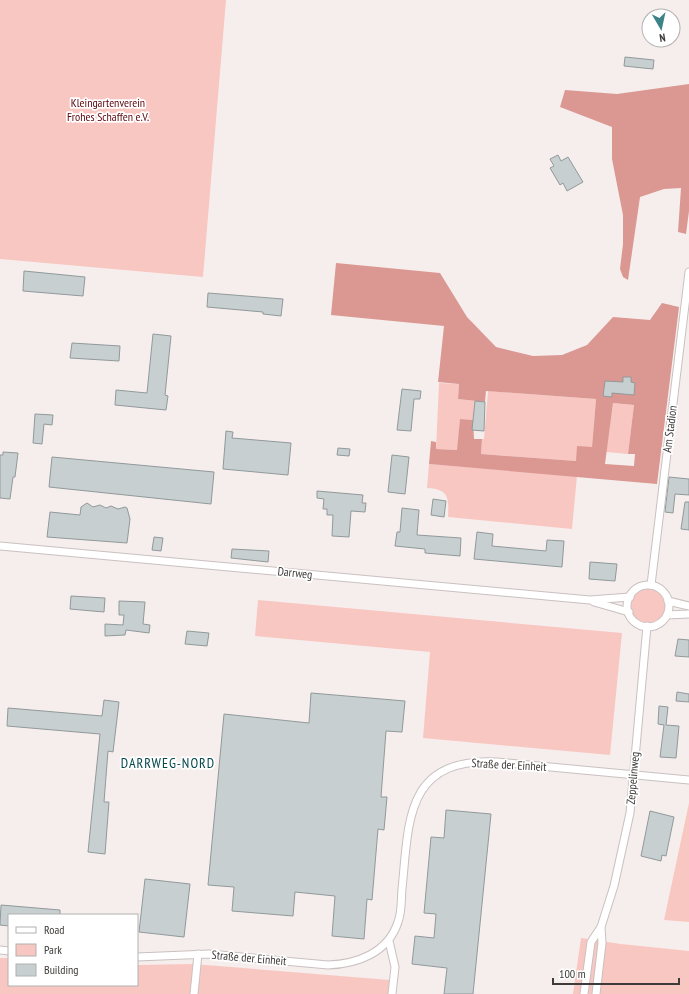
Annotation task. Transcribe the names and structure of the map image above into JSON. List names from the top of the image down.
{
  "streets": {
    "street": [
      "Am Stadion",
      "Darrweg",
      "Straße der Einheit",
      "Zeppelinweg"
    ]
  },
  "crossings": [
    ["Am Stadion", "Darrweg"],
    ["Am Stadion", "Zeppelinweg"],
    ["Darrweg", "Zeppelinweg"],
    ["Straße der Einheit", "Zeppelinweg"]
  ],
  "districts": ["DARRWEG-NORD"],
  "parks": ["Kleingartenverein Frohes Schaffen e.V."],
  "legend": ["Road", "Park", "Building"],
  "scale_bar": "100 m",
  "north": "bottom"
}
